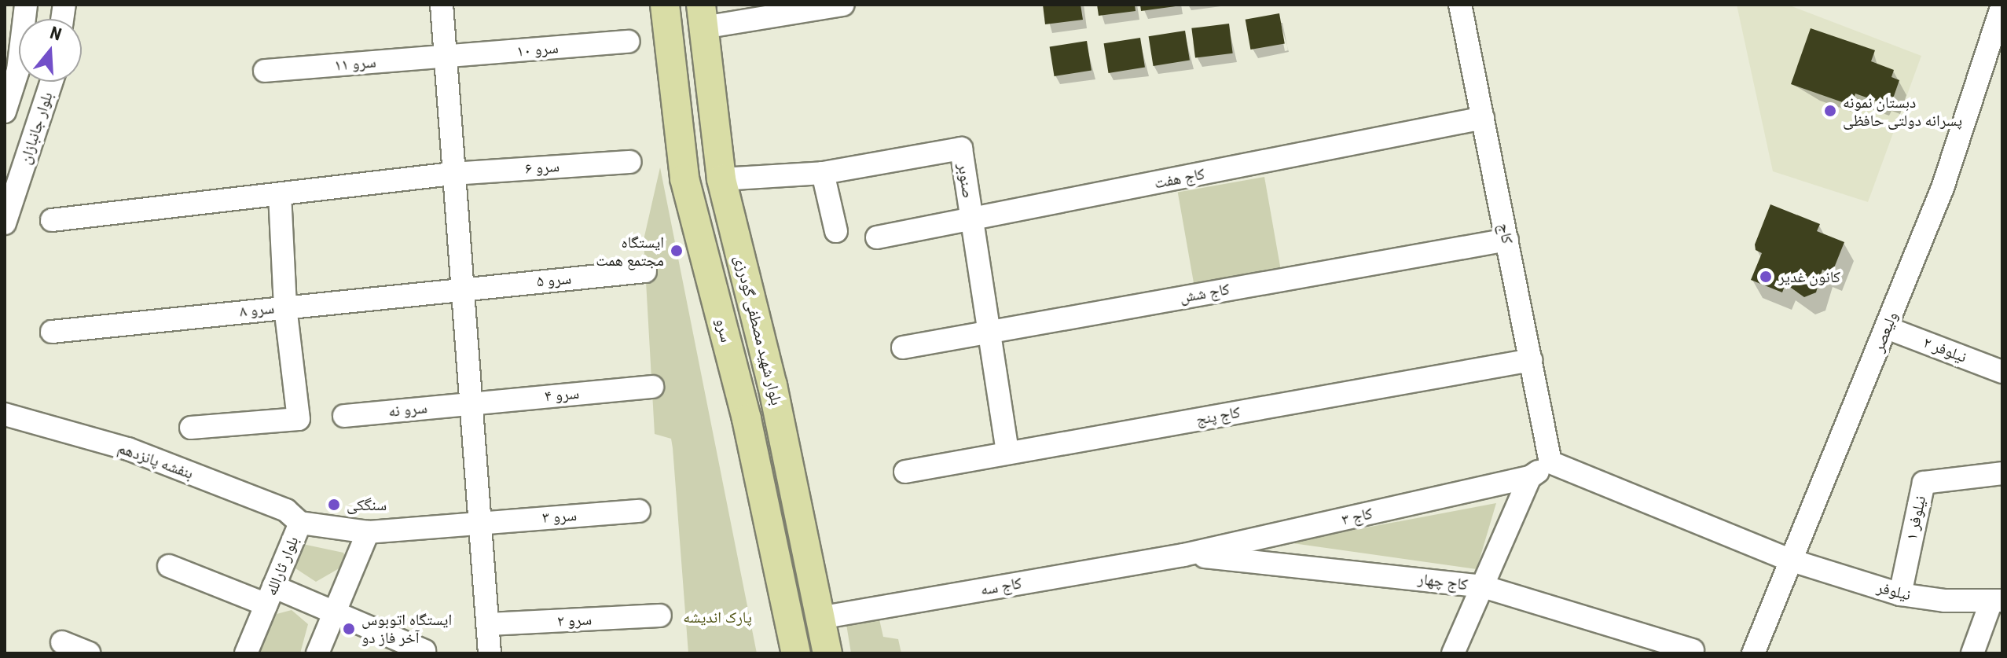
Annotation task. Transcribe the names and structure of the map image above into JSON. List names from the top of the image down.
{
  "streets": {
    "main road": ["سرو", "بلوار شهید مصطفی گودرزی"],
    "street": [
      "سرو ۱۰",
      "سرو ۱۱",
      "بلوار جانبازان",
      "سرو ۶",
      "کاج هفت",
      "صنوبر",
      "کاج",
      "سرو ۵",
      "کاج شش",
      "سرو ۸",
      "ولیعصر",
      "نیلوفر ۲",
      "سرو ۴",
      "سرو نه",
      "کاج پنج",
      "بنفشه پانزدهم",
      "سرو ۳",
      "کاج ۳",
      "نیلوفر ۱",
      "بلوار ثارالله",
      "کاج چهار",
      "کاج سه",
      "نیلوفر",
      "سرو ۲"
    ]
  },
  "crossings": [
    ["سرو ۱۰", "سرو ۱۱"],
    ["کاج هفت", "صنوبر"],
    ["کاج هفت", "کاج"],
    ["صنوبر", "کاج شش"],
    ["صنوبر", "بلوار شهید مصطفی گودرزی"],
    ["صنوبر", "کاج پنج"],
    ["کاج", "کاج شش"],
    ["کاج", "کاج پنج"],
    ["سرو ۵", "سرو ۸"],
    ["بلوار شهید مصطفی گودرزی", "کاج سه"],
    ["ولیعصر", "نیلوفر ۲"],
    ["ولیعصر", "نیلوفر"],
    ["سرو ۴", "سرو نه"],
    ["بنفشه پانزدهم", "بلوار ثارالله"],
    ["سرو ۳", "بلوار ثارالله"],
    ["کاج ۳", "کاج چهار"],
    ["کاج ۳", "کاج سه"],
    ["نیلوفر ۱", "نیلوفر"],
    ["کاج چهار", "کاج سه"]
  ],
  "parks": ["پارک اندیشه"],
  "places": [
    "دبستان نمونه پسرانه دولتی حافظی",
    "ایستگاه مجتمع همت",
    "کانون غدیر",
    "سنگکی",
    "ایستگاه اتوبوس آخر فاز دو"
  ],
  "north": "top"
}
